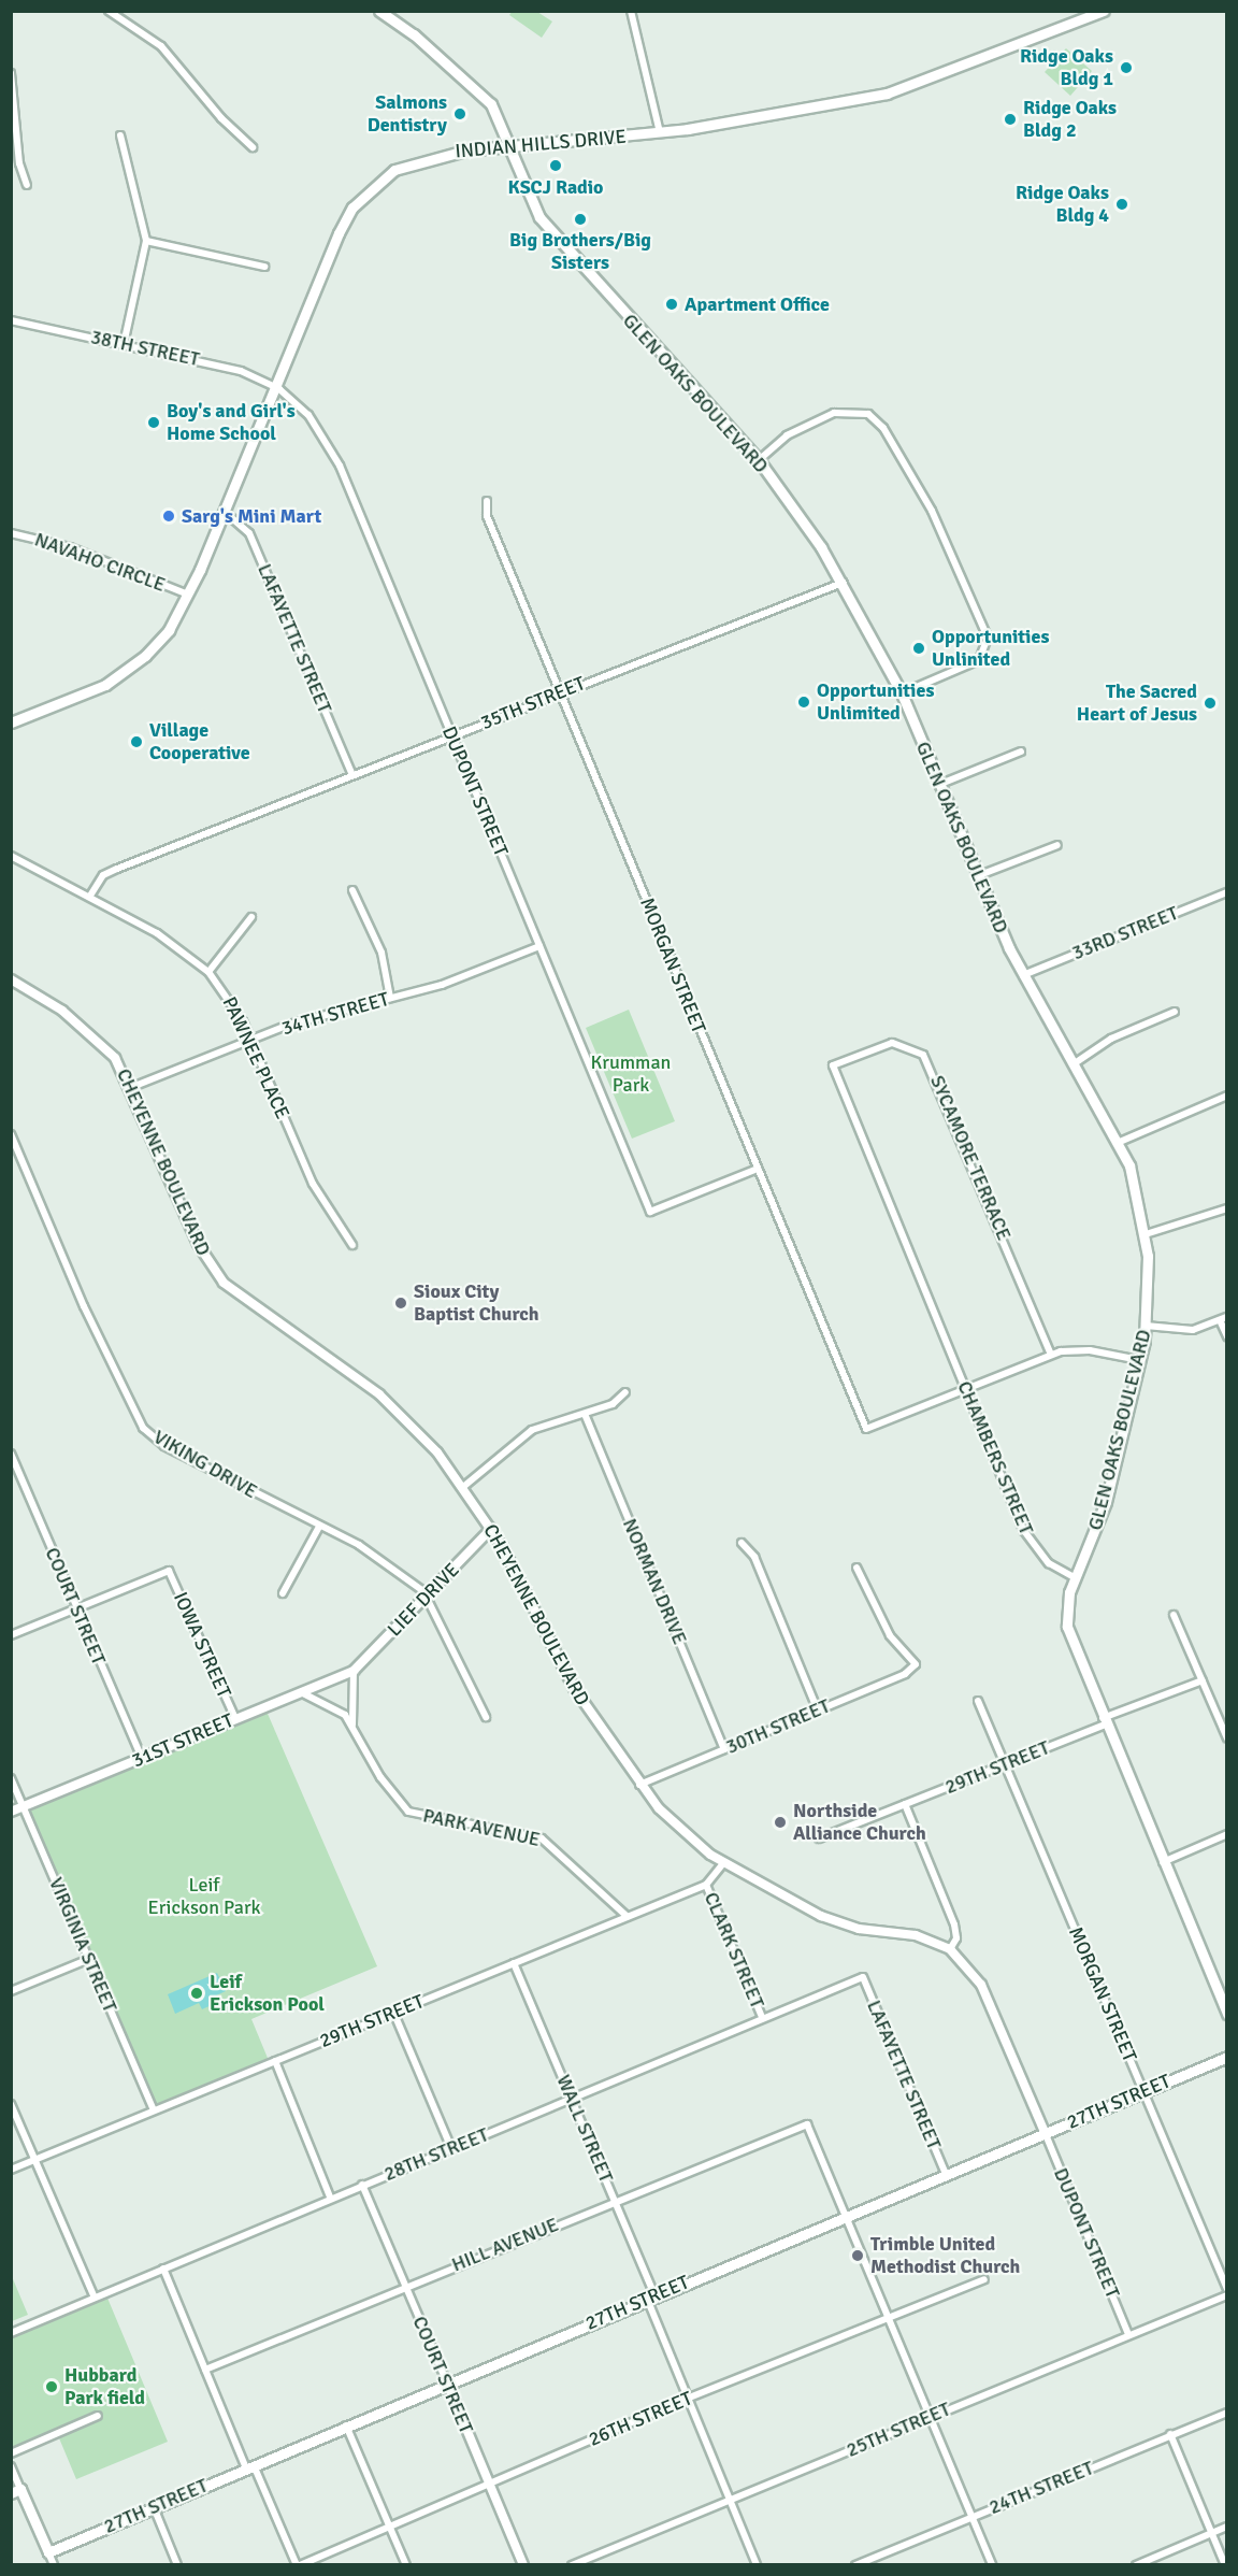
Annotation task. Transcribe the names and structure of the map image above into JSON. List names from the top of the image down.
{
  "streets": {
    "main road": ["INDIAN HILLS DRIVE", "GLEN OAKS BOULEVARD", "27TH STREET"],
    "street": [
      "38TH STREET",
      "NAVAHO CIRCLE",
      "LAFAYETTE STREET",
      "35TH STREET",
      "DUPONT STREET",
      "33RD STREET",
      "MORGAN STREET",
      "34TH STREET",
      "PAWNEE PLACE",
      "SYCAMORE TERRACE",
      "CHEYENNE BOULEVARD",
      "CHAMBERS STREET",
      "VIKING DRIVE",
      "NORMAN DRIVE",
      "LIEF DRIVE",
      "COURT STREET",
      "IOWA STREET",
      "30TH STREET",
      "31ST STREET",
      "29TH STREET",
      "PARK AVENUE",
      "VIRGINIA STREET",
      "CLARK STREET",
      "WALL STREET",
      "28TH STREET",
      "HILL AVENUE",
      "26TH STREET",
      "25TH STREET",
      "24TH STREET"
    ]
  },
  "crossings": [
    ["INDIAN HILLS DRIVE", "38TH STREET"],
    ["INDIAN HILLS DRIVE", "GLEN OAKS BOULEVARD"],
    ["INDIAN HILLS DRIVE", "NAVAHO CIRCLE"],
    ["INDIAN HILLS DRIVE", "LAFAYETTE STREET"],
    ["INDIAN HILLS DRIVE", "DUPONT STREET"],
    ["38TH STREET", "DUPONT STREET"],
    ["GLEN OAKS BOULEVARD", "35TH STREET"],
    ["GLEN OAKS BOULEVARD", "33RD STREET"],
    ["GLEN OAKS BOULEVARD", "CHAMBERS STREET"],
    ["LAFAYETTE STREET", "35TH STREET"],
    ["LAFAYETTE STREET", "27TH STREET"],
    ["LAFAYETTE STREET", "28TH STREET"],
    ["35TH STREET", "DUPONT STREET"],
    ["35TH STREET", "MORGAN STREET"],
    ["35TH STREET", "PAWNEE PLACE"],
    ["DUPONT STREET", "MORGAN STREET"],
    ["DUPONT STREET", "34TH STREET"],
    ["DUPONT STREET", "CHEYENNE BOULEVARD"],
    ["DUPONT STREET", "27TH STREET"],
    ["DUPONT STREET", "25TH STREET"],
    ["MORGAN STREET", "CHAMBERS STREET"],
    ["MORGAN STREET", "29TH STREET"],
    ["MORGAN STREET", "27TH STREET"],
    ["34TH STREET", "PAWNEE PLACE"],
    ["34TH STREET", "CHEYENNE BOULEVARD"],
    ["SYCAMORE TERRACE", "CHAMBERS STREET"],
    ["CHEYENNE BOULEVARD", "LIEF DRIVE"],
    ["CHEYENNE BOULEVARD", "30TH STREET"],
    ["CHEYENNE BOULEVARD", "29TH STREET"],
    ["CHEYENNE BOULEVARD", "27TH STREET"],
    ["VIKING DRIVE", "LIEF DRIVE"],
    ["NORMAN DRIVE", "30TH STREET"],
    ["LIEF DRIVE", "31ST STREET"],
    ["LIEF DRIVE", "PARK AVENUE"],
    ["COURT STREET", "IOWA STREET"],
    ["COURT STREET", "31ST STREET"],
    ["COURT STREET", "27TH STREET"],
    ["COURT STREET", "28TH STREET"],
    ["COURT STREET", "HILL AVENUE"],
    ["COURT STREET", "26TH STREET"],
    ["IOWA STREET", "31ST STREET"],
    ["31ST STREET", "PARK AVENUE"],
    ["31ST STREET", "VIRGINIA STREET"],
    ["29TH STREET", "PARK AVENUE"],
    ["29TH STREET", "VIRGINIA STREET"],
    ["29TH STREET", "CLARK STREET"],
    ["29TH STREET", "WALL STREET"],
    ["CLARK STREET", "28TH STREET"],
    ["27TH STREET", "WALL STREET"],
    ["27TH STREET", "HILL AVENUE"],
    ["WALL STREET", "28TH STREET"],
    ["WALL STREET", "HILL AVENUE"],
    ["WALL STREET", "26TH STREET"],
    ["WALL STREET", "25TH STREET"]
  ],
  "parks": ["Krumman Park", "Leif Erickson Park"],
  "places": [
    "Ridge Oaks Bldg 1",
    "Salmons Dentistry",
    "Ridge Oaks Bldg 2",
    "KSCJ Radio",
    "Ridge Oaks Bldg 4",
    "Big Brothers/Big Sisters",
    "Apartment Office",
    "Boy's and Girl's Home School",
    "Sarg's Mini Mart",
    "Opportunities Unlinited",
    "Opportunities Unlimited",
    "The Sacred Heart of Jesus",
    "Village Cooperative",
    "Sioux City Baptist Church",
    "Northside Alliance Church",
    "Leif Erickson Pool",
    "Trimble United Methodist Church",
    "Hubbard Park field"
  ]
}
